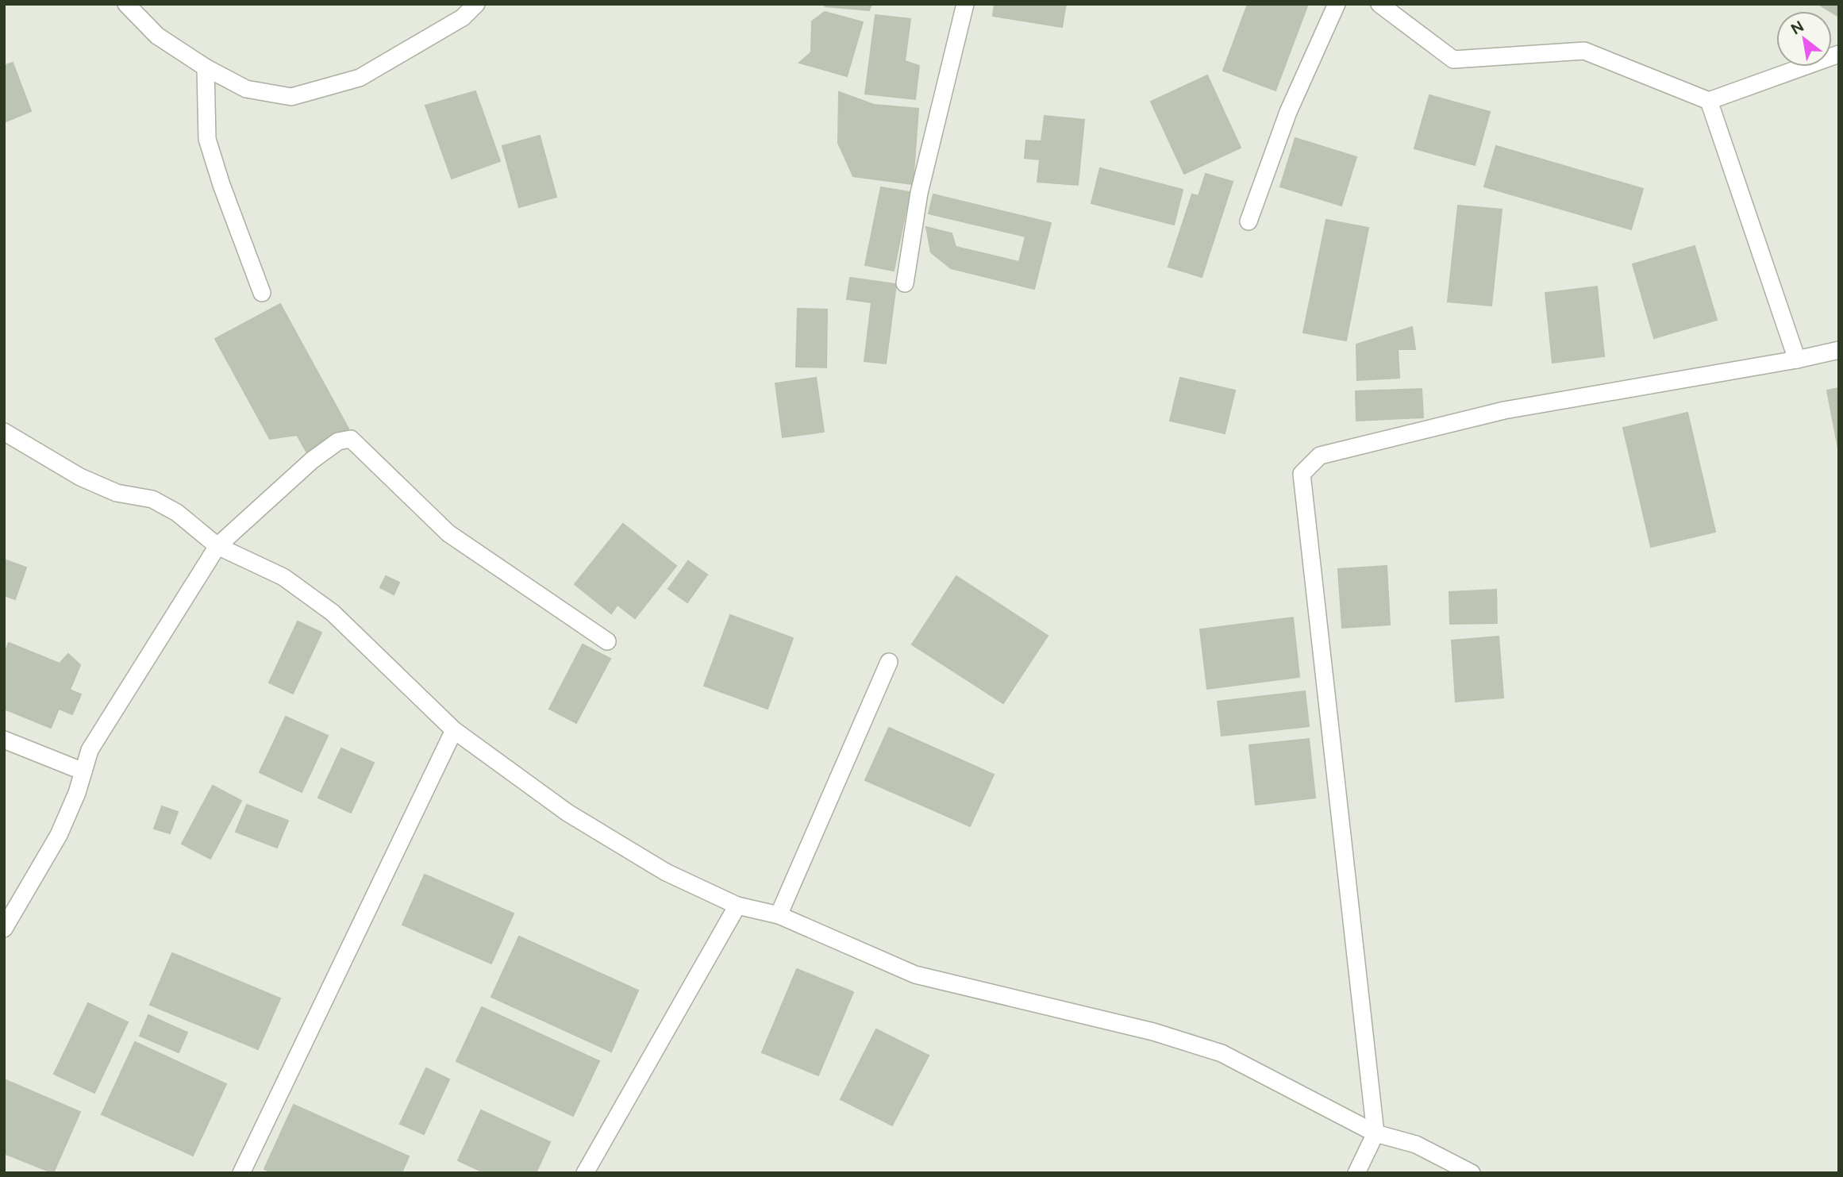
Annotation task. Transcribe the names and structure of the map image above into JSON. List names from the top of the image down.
{
  "north": "top left"
}
